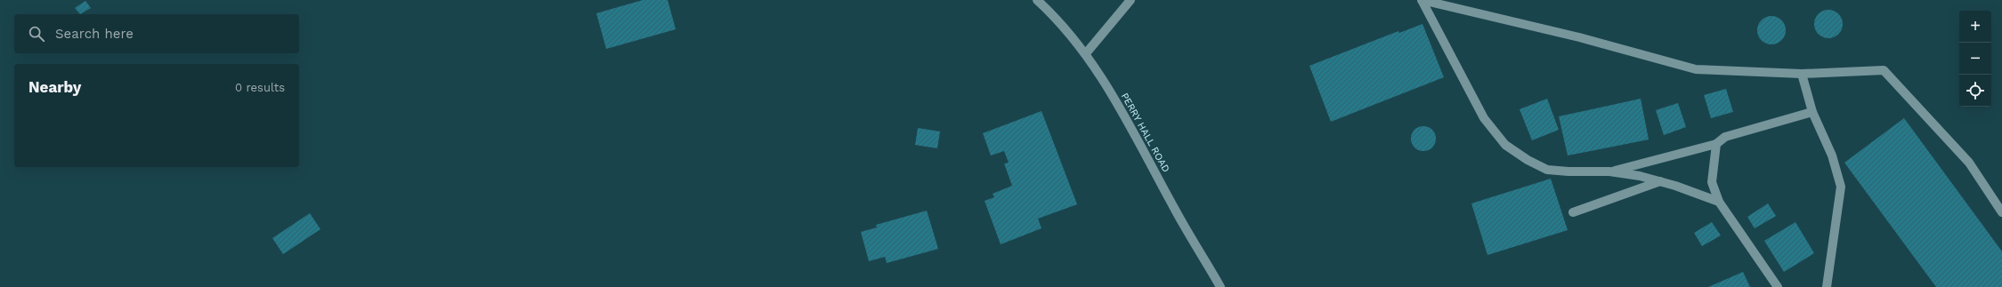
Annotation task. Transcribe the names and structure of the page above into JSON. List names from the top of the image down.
{
  "streets": {
    "street": ["PERRY HALL ROAD"]
  },
  "page": {
    "map_buttons": ["+", "−"],
    "search": "Search here",
    "heading": ["Nearby", "0 results"]
  }
}
